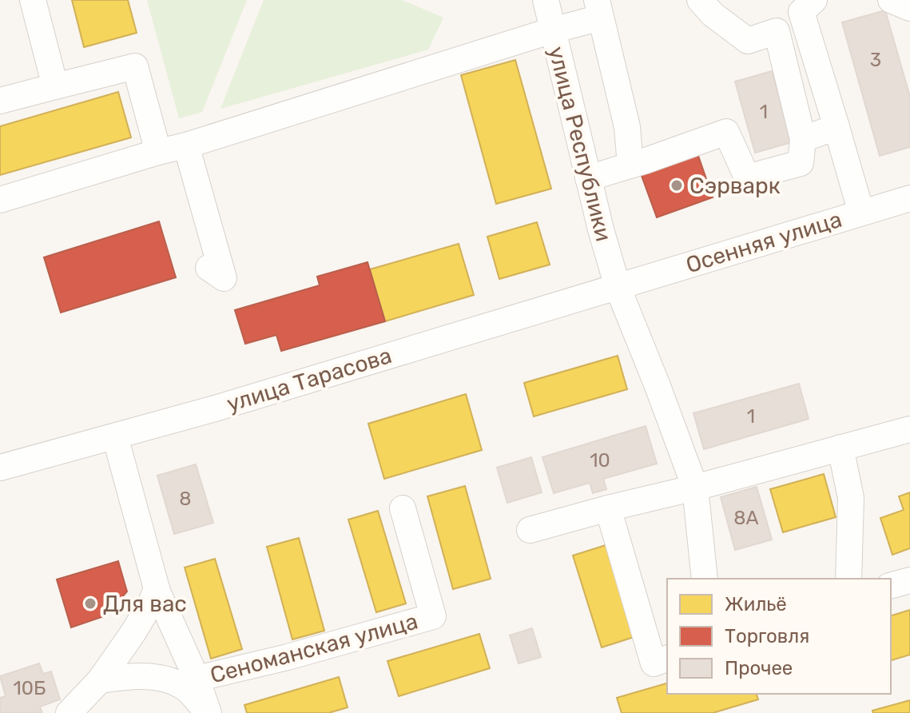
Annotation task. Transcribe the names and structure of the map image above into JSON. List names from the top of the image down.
{
  "streets": {
    "street": [
      "улица Республики",
      "Осенняя улица",
      "улица Тарасова",
      "Сеноманская улица"
    ]
  },
  "crossings": [
    ["улица Республики", "Осенняя улица"],
    ["улица Республики", "улица Тарасова"],
    ["Осенняя улица", "улица Тарасова"]
  ],
  "places": ["Сэрварк", "Для вас"],
  "house_numbers": [
    "3",
    "1",
    "1",
    "10",
    "8",
    "8А",
    "10Б"
  ],
  "legend": ["Жильё", "Торговля", "Прочее"]
}
